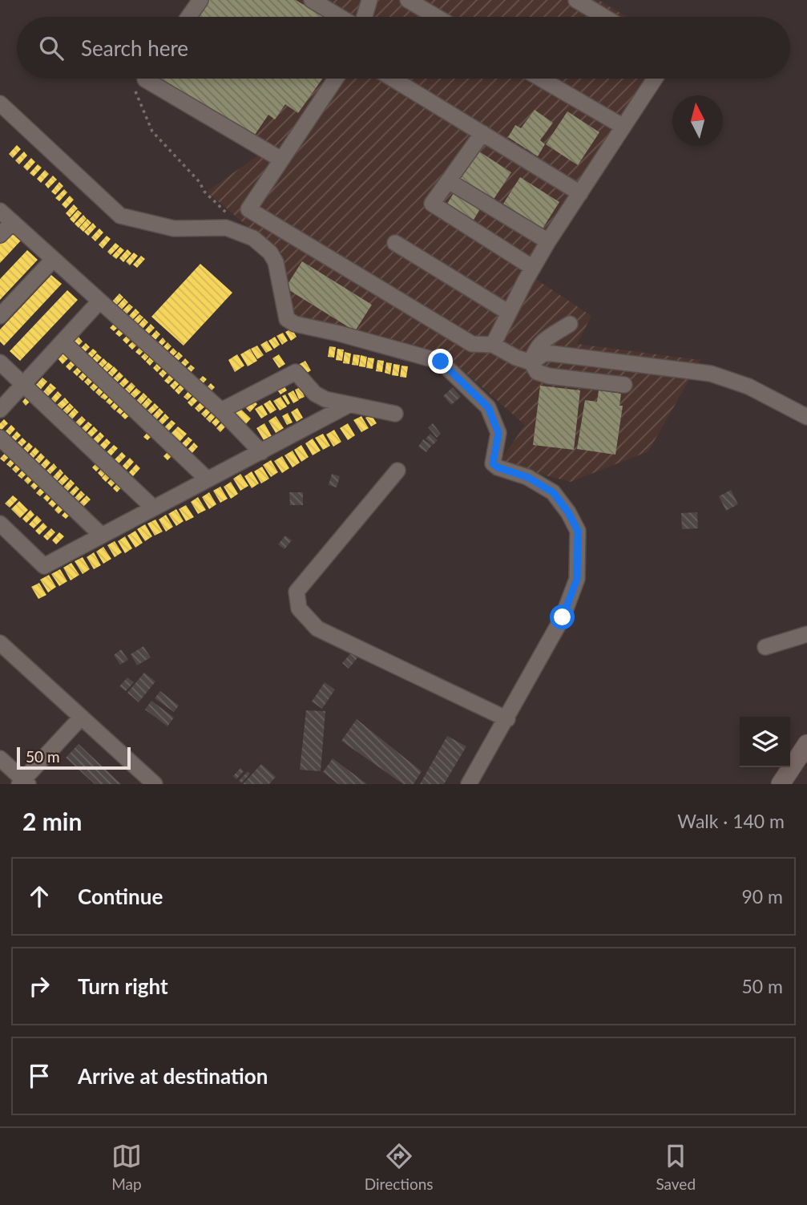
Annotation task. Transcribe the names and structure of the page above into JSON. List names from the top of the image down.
{
  "scale_bar": "50 m",
  "north": "top",
  "page": {
    "search": "Search here",
    "scale": "50 m",
    "heading": ["2 min", "Walk · 140 m"],
    "list": [
      ["Continue", "90 m"],
      ["Turn right", "50 m"],
      "Arrive at destination"
    ],
    "nav": ["Map", "Directions", "Saved"]
  }
}
